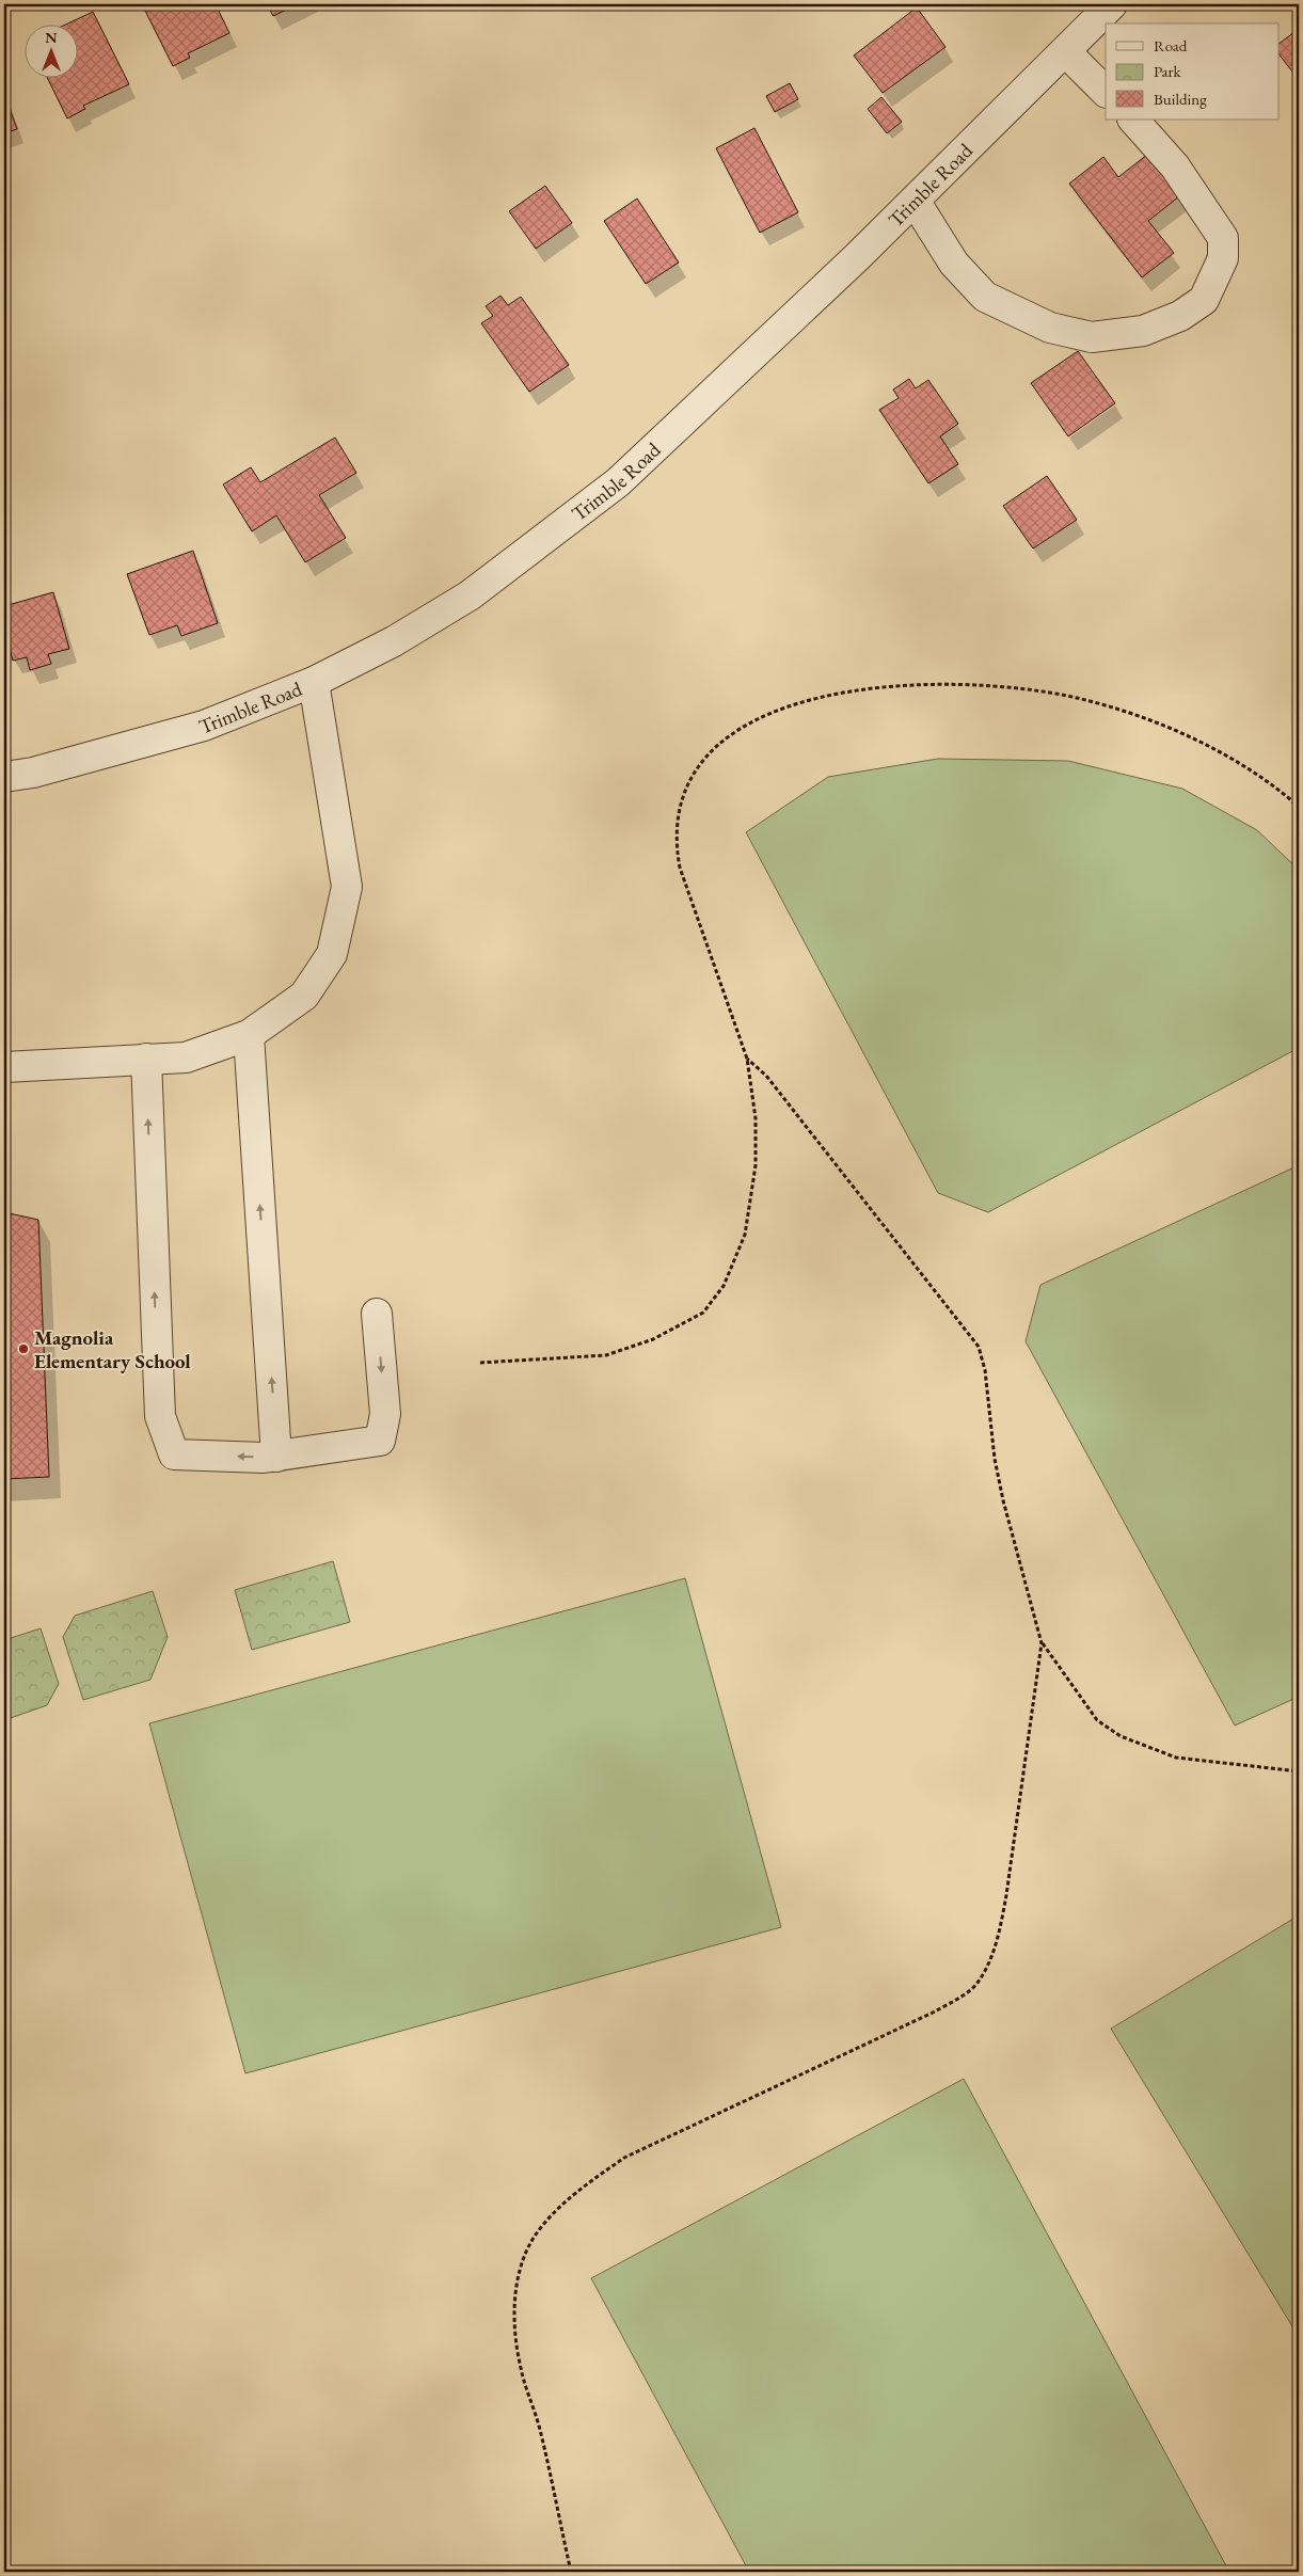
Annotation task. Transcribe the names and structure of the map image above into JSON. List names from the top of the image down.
{
  "streets": {
    "street": ["Trimble Road"]
  },
  "places": ["Magnolia Elementary School"],
  "legend": ["Road", "Park", "Building"],
  "north": "top"
}
